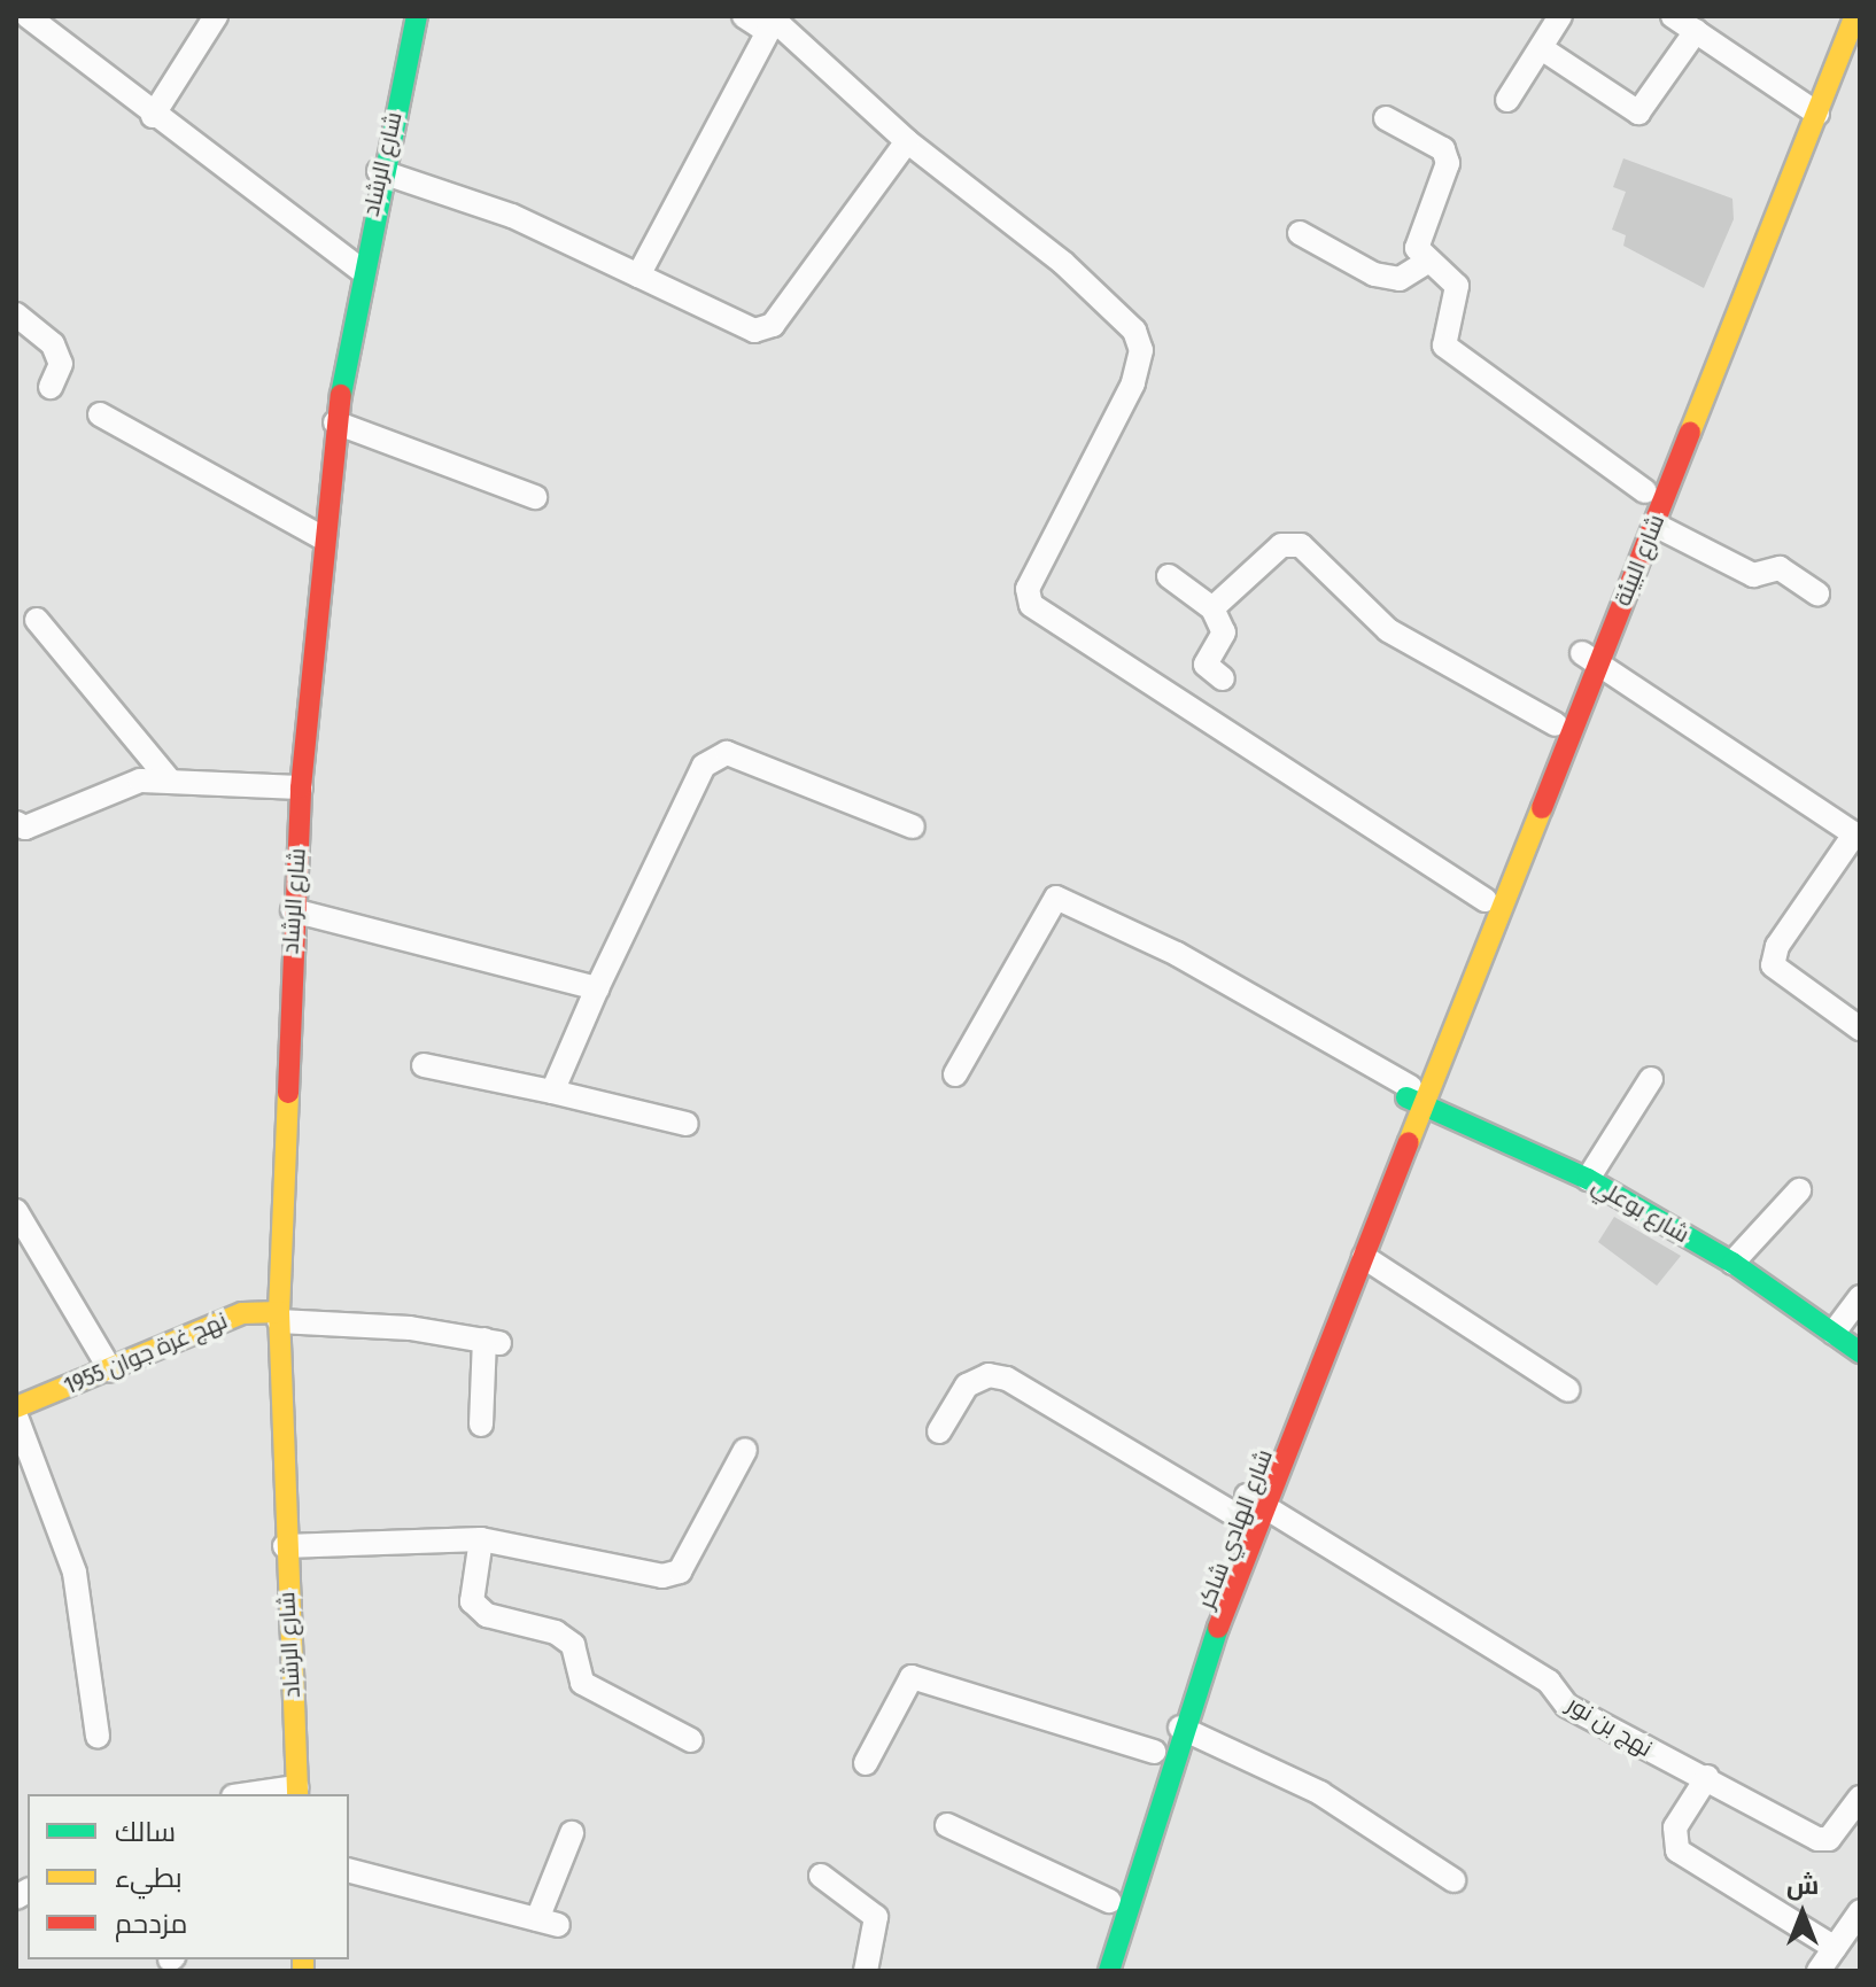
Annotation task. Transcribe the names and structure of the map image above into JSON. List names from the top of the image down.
{
  "streets": {
    "main road": [
      "شارع الرشاد",
      "شارع البيئة",
      "شارع بوعلي",
      "نهج غرة جوان 1955",
      "شارع الهادي شاكر"
    ],
    "street": ["نهج بن نور"]
  },
  "crossings": [
    ["شارع الرشاد", "نهج غرة جوان 1955"],
    ["شارع البيئة", "شارع بوعلي"],
    ["شارع البيئة", "شارع الهادي شاكر"],
    ["شارع بوعلي", "شارع الهادي شاكر"],
    ["شارع الهادي شاكر", "نهج بن نور"]
  ],
  "legend": ["سالك", "بطيء", "مزدحم"],
  "north": "top"
}
